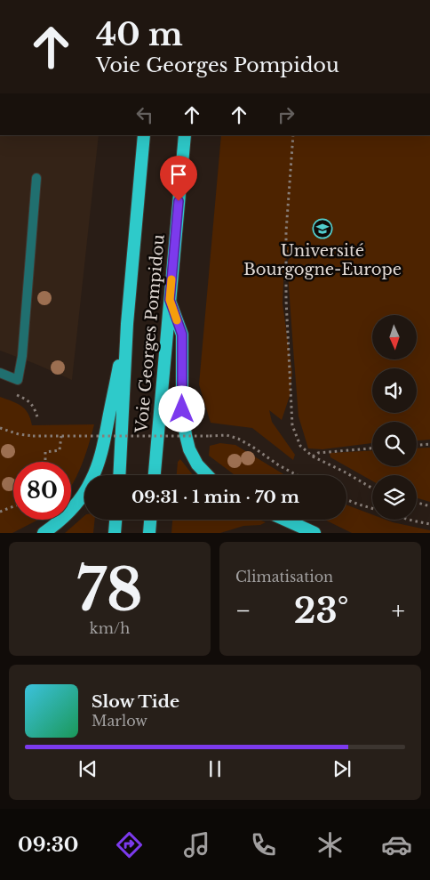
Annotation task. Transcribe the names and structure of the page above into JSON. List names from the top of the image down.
{
  "streets": {
    "highway": ["Voie Georges Pompidou"]
  },
  "places": {
    "school or university": ["Université Bourgogne-Europe"]
  },
  "north": "bottom",
  "page": {
    "turn": ["40 m", "Voie Georges Pompidou"],
    "limit": "80",
    "trip": "09:31 · 1 min · 70 m",
    "tile": [
      ["78", "km/h"],
      "Climatisation"
    ],
    "heat": ["−", "23°", "+"],
    "song": ["Slow Tide", "Marlow"],
    "tabs": "09:30"
  }
}
